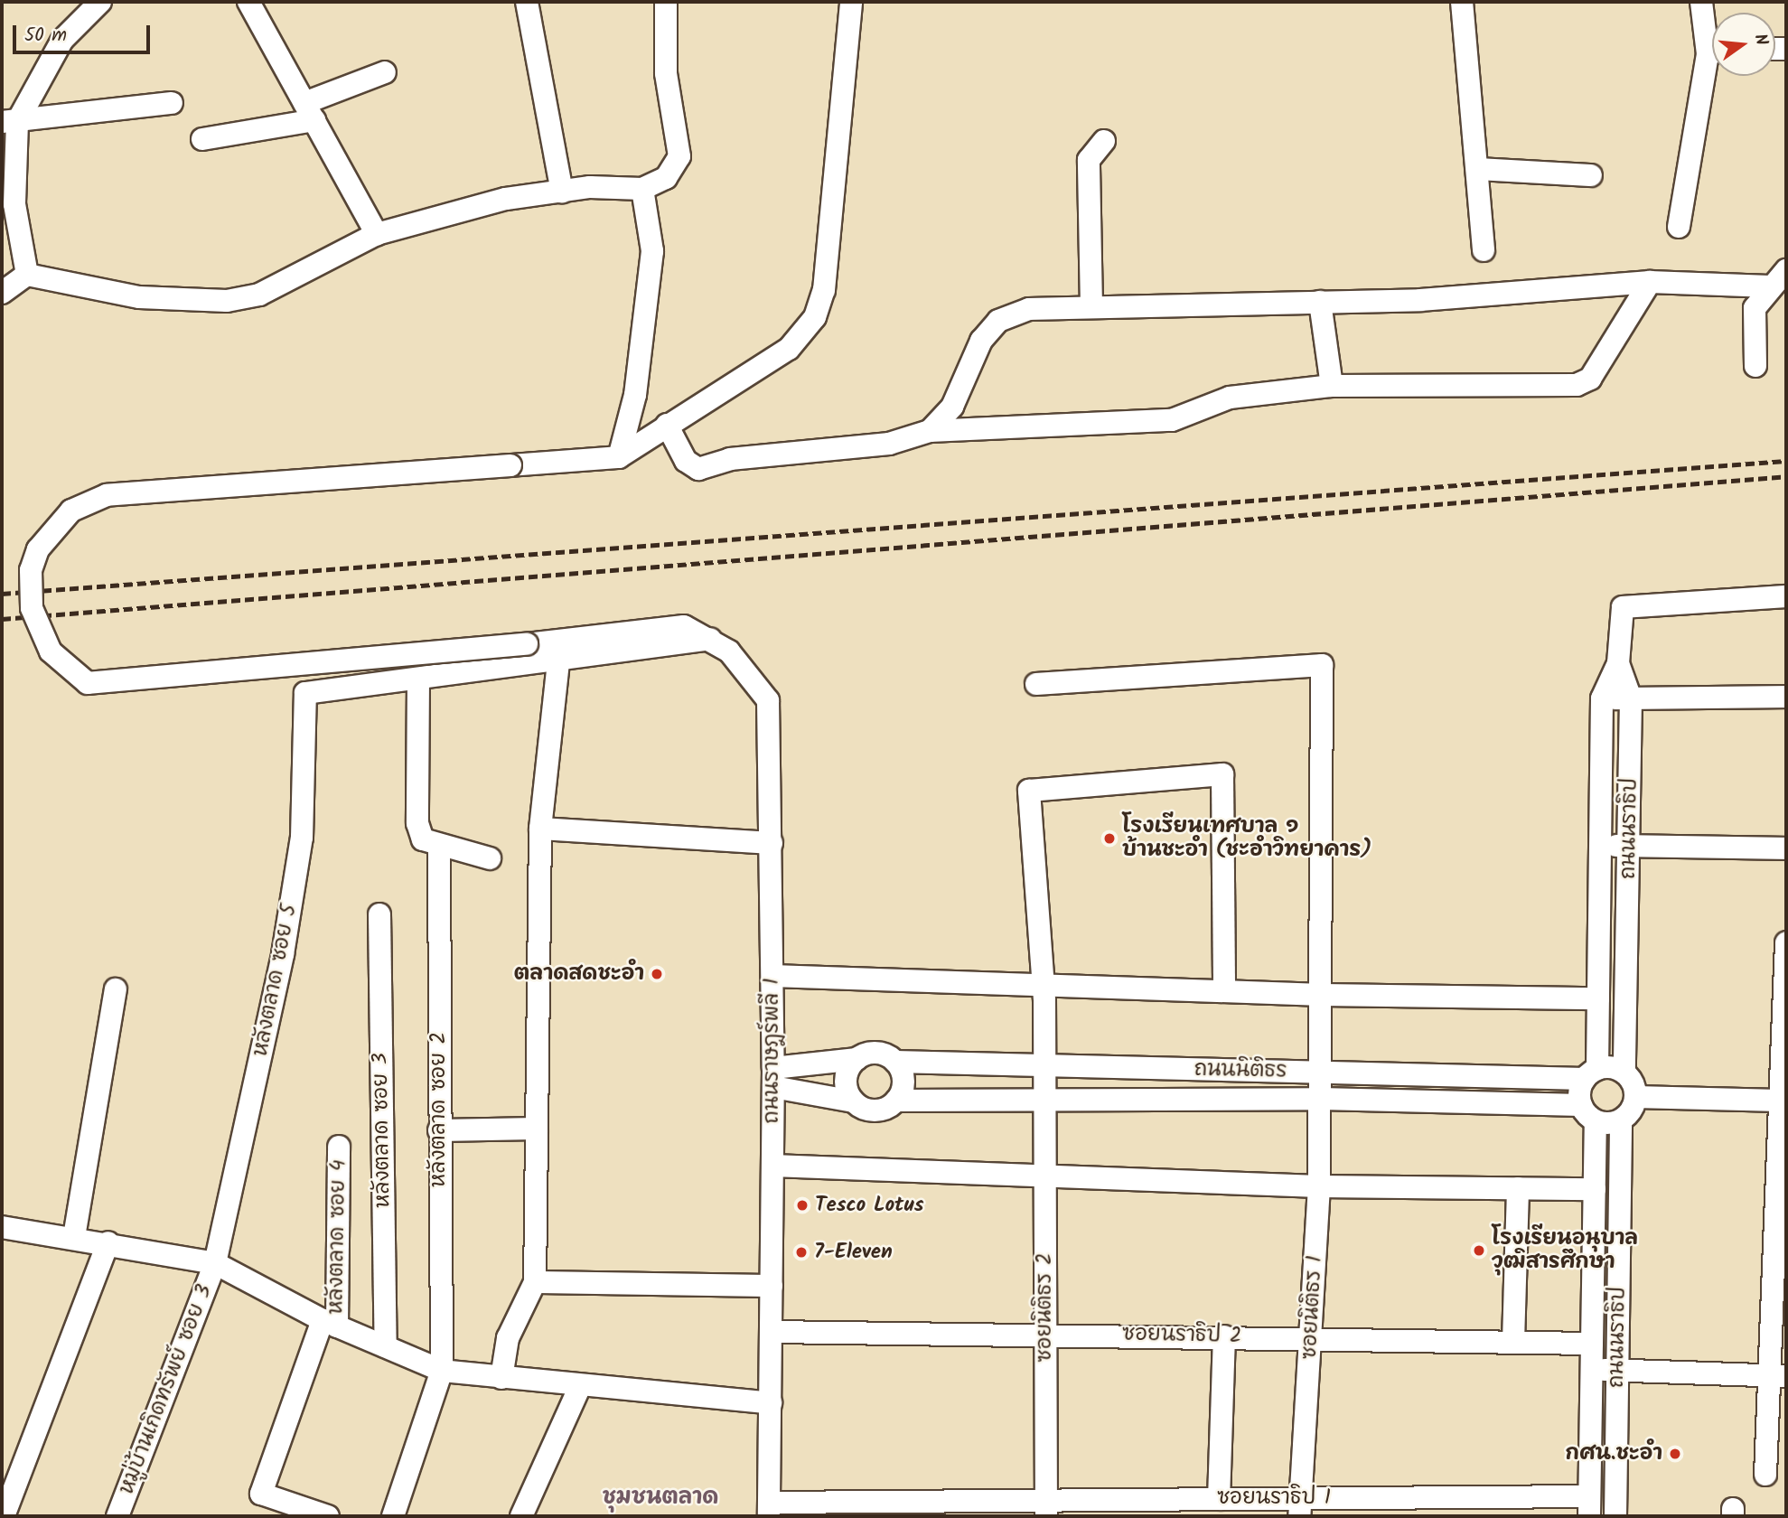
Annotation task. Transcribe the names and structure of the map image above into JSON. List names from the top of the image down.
{
  "streets": {
    "street": [
      "ถนนนราธิป",
      "หลังตลาด ซอย 5",
      "ถนนราษฎร์พลี 1",
      "ถนนนิติธร",
      "หลังตลาด ซอย 2",
      "หลังตลาด ซอย 3",
      "หลังตลาด ซอย 4",
      "ซอยนิติธร 2",
      "ซอยนิติธร 1",
      "ซอยนราธิป 2",
      "หมู่บ้านเกิดทรัพย์ ซอย 3",
      "ซอยนราธิป 1"
    ]
  },
  "crossings": [
    ["ถนนนราธิป", "ถนนนิติธร"],
    ["ถนนนราธิป", "ซอยนราธิป 2"],
    ["ถนนนราธิป", "ซอยนราธิป 1"],
    ["หลังตลาด ซอย 5", "หมู่บ้านเกิดทรัพย์ ซอย 3"],
    ["ถนนราษฎร์พลี 1", "ซอยนราธิป 2"],
    ["ถนนราษฎร์พลี 1", "ซอยนราธิป 1"],
    ["ถนนนิติธร", "ซอยนิติธร 2"],
    ["ถนนนิติธร", "ซอยนิติธร 1"],
    ["ซอยนิติธร 2", "ซอยนราธิป 2"],
    ["ซอยนิติธร 2", "ซอยนราธิป 1"],
    ["ซอยนิติธร 1", "ซอยนราธิป 2"],
    ["ซอยนิติธร 1", "ซอยนราธิป 1"]
  ],
  "districts": ["ชุมชนตลาด"],
  "places": [
    "โรงเรียนเทศบาล ๑ บ้านชะอำ (ชะอำวิทยาคาร)",
    "ตลาดสดชะอำ",
    "Tesco Lotus",
    "โรงเรียนอนุบาล วุฒิสารศึกษา",
    "7-Eleven",
    "กศน.ชะอำ"
  ],
  "scale_bar": "50 m",
  "north": "right"
}
